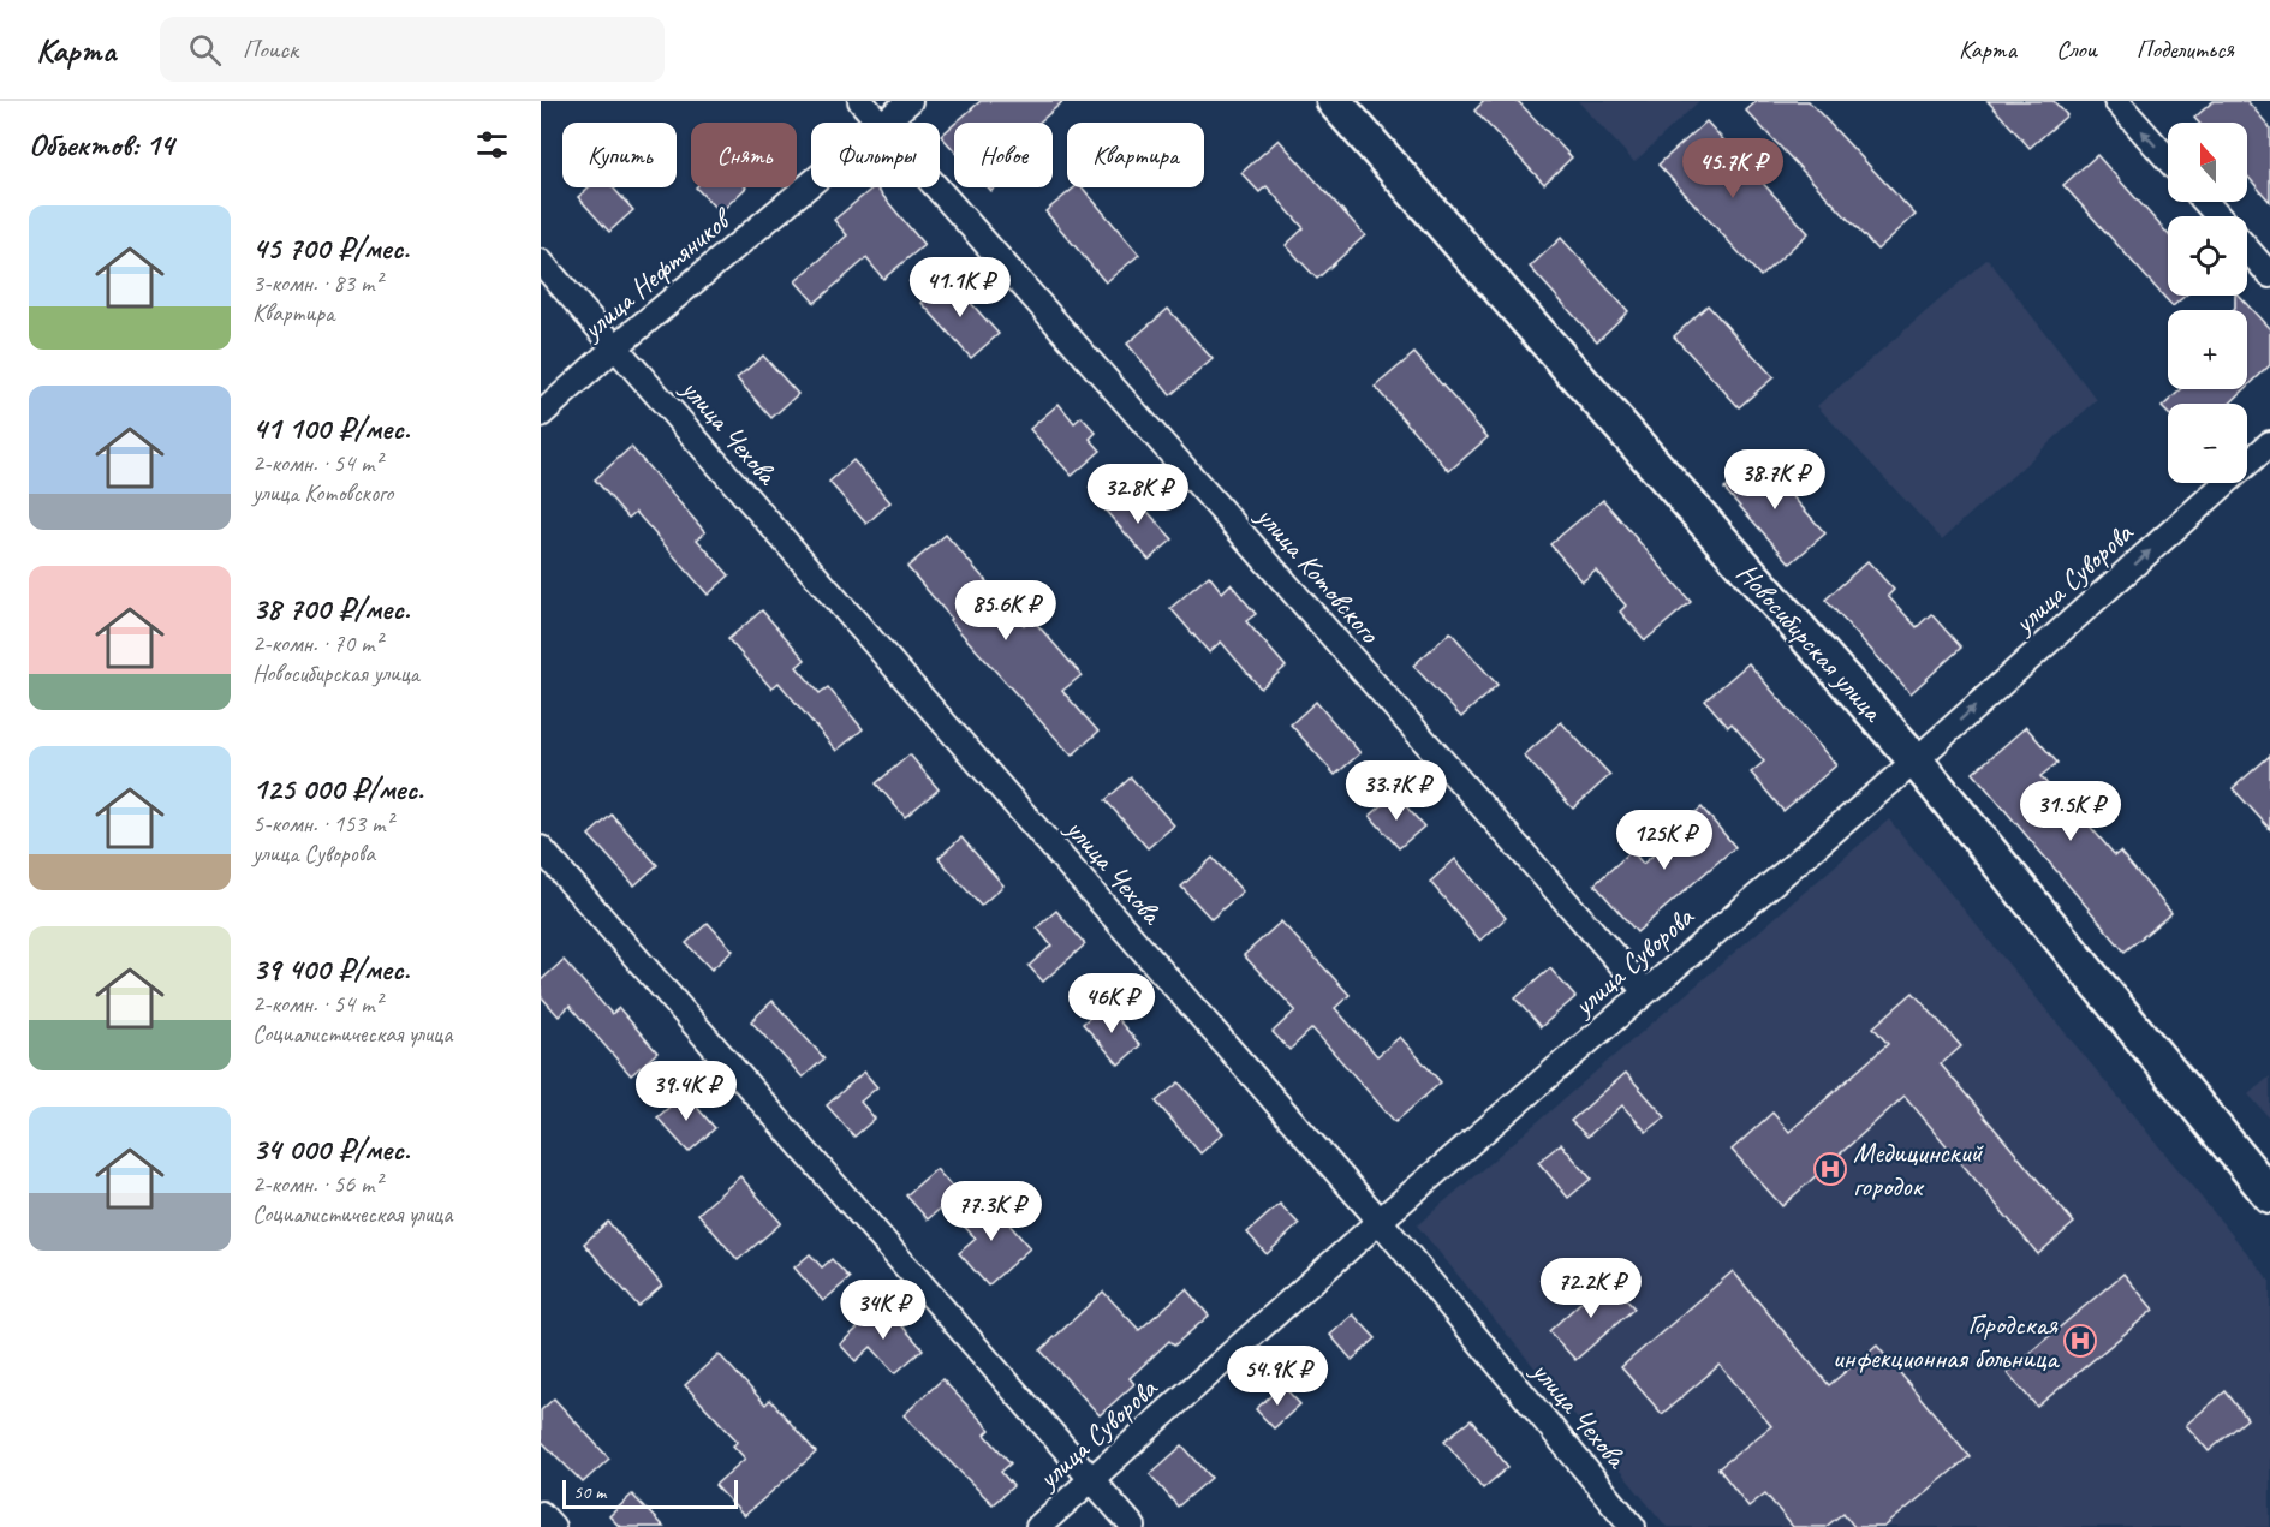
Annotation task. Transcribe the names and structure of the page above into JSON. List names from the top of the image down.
{
  "streets": {
    "main road": ["Новосибирская улица"],
    "street": [
      "улица Нефтяников",
      "улица Чехова",
      "улица Котовского",
      "улица Суворова"
    ]
  },
  "crossings": [
    ["улица Нефтяников", "улица Чехова"],
    ["улица Чехова", "улица Суворова"],
    ["улица Котовского", "улица Суворова"],
    ["улица Суворова", "Новосибирская улица"]
  ],
  "places": {
    "hospital": ["Медицинский городок", "Городская инфекционная больница"]
  },
  "scale_bar": "50 m",
  "north": "top",
  "page": {
    "header": "Карта",
    "search": "Поиск",
    "nav": ["Карта", "Слои", "Поделиться"],
    "heading": "Объектов: 14",
    "map_buttons": ["+", "−"],
    "chip": [
      "Купить",
      "Снять",
      "Фильтры",
      "Новое",
      "Квартира"
    ],
    "price": [
      "45.7K ₽",
      "41.1K ₽",
      "38.7K ₽",
      "32.8K ₽",
      "85.6K ₽",
      "33.7K ₽",
      "31.5K ₽",
      "125K ₽",
      "46K ₽",
      "39.4K ₽",
      "77.3K ₽",
      "72.2K ₽",
      "34K ₽",
      "54.9K ₽"
    ],
    "list": [
      {
        "name": "45 700 ₽/мес.",
        "note": "3-комн. · 83 m² · Квартира"
      },
      {
        "name": "41 100 ₽/мес.",
        "note": "2-комн. · 54 m² · улица Котовского"
      },
      {
        "name": "38 700 ₽/мес.",
        "note": "2-комн. · 70 m² · Новосибирская улица"
      },
      {
        "name": "125 000 ₽/мес.",
        "note": "5-комн. · 153 m² · улица Суворова"
      },
      {
        "name": "39 400 ₽/мес.",
        "note": "2-комн. · 54 m² · Социалистическая улица"
      },
      {
        "name": "34 000 ₽/мес.",
        "note": "2-комн. · 56 m² · Социалистическая улица"
      }
    ],
    "scale": "50 m"
  }
}
